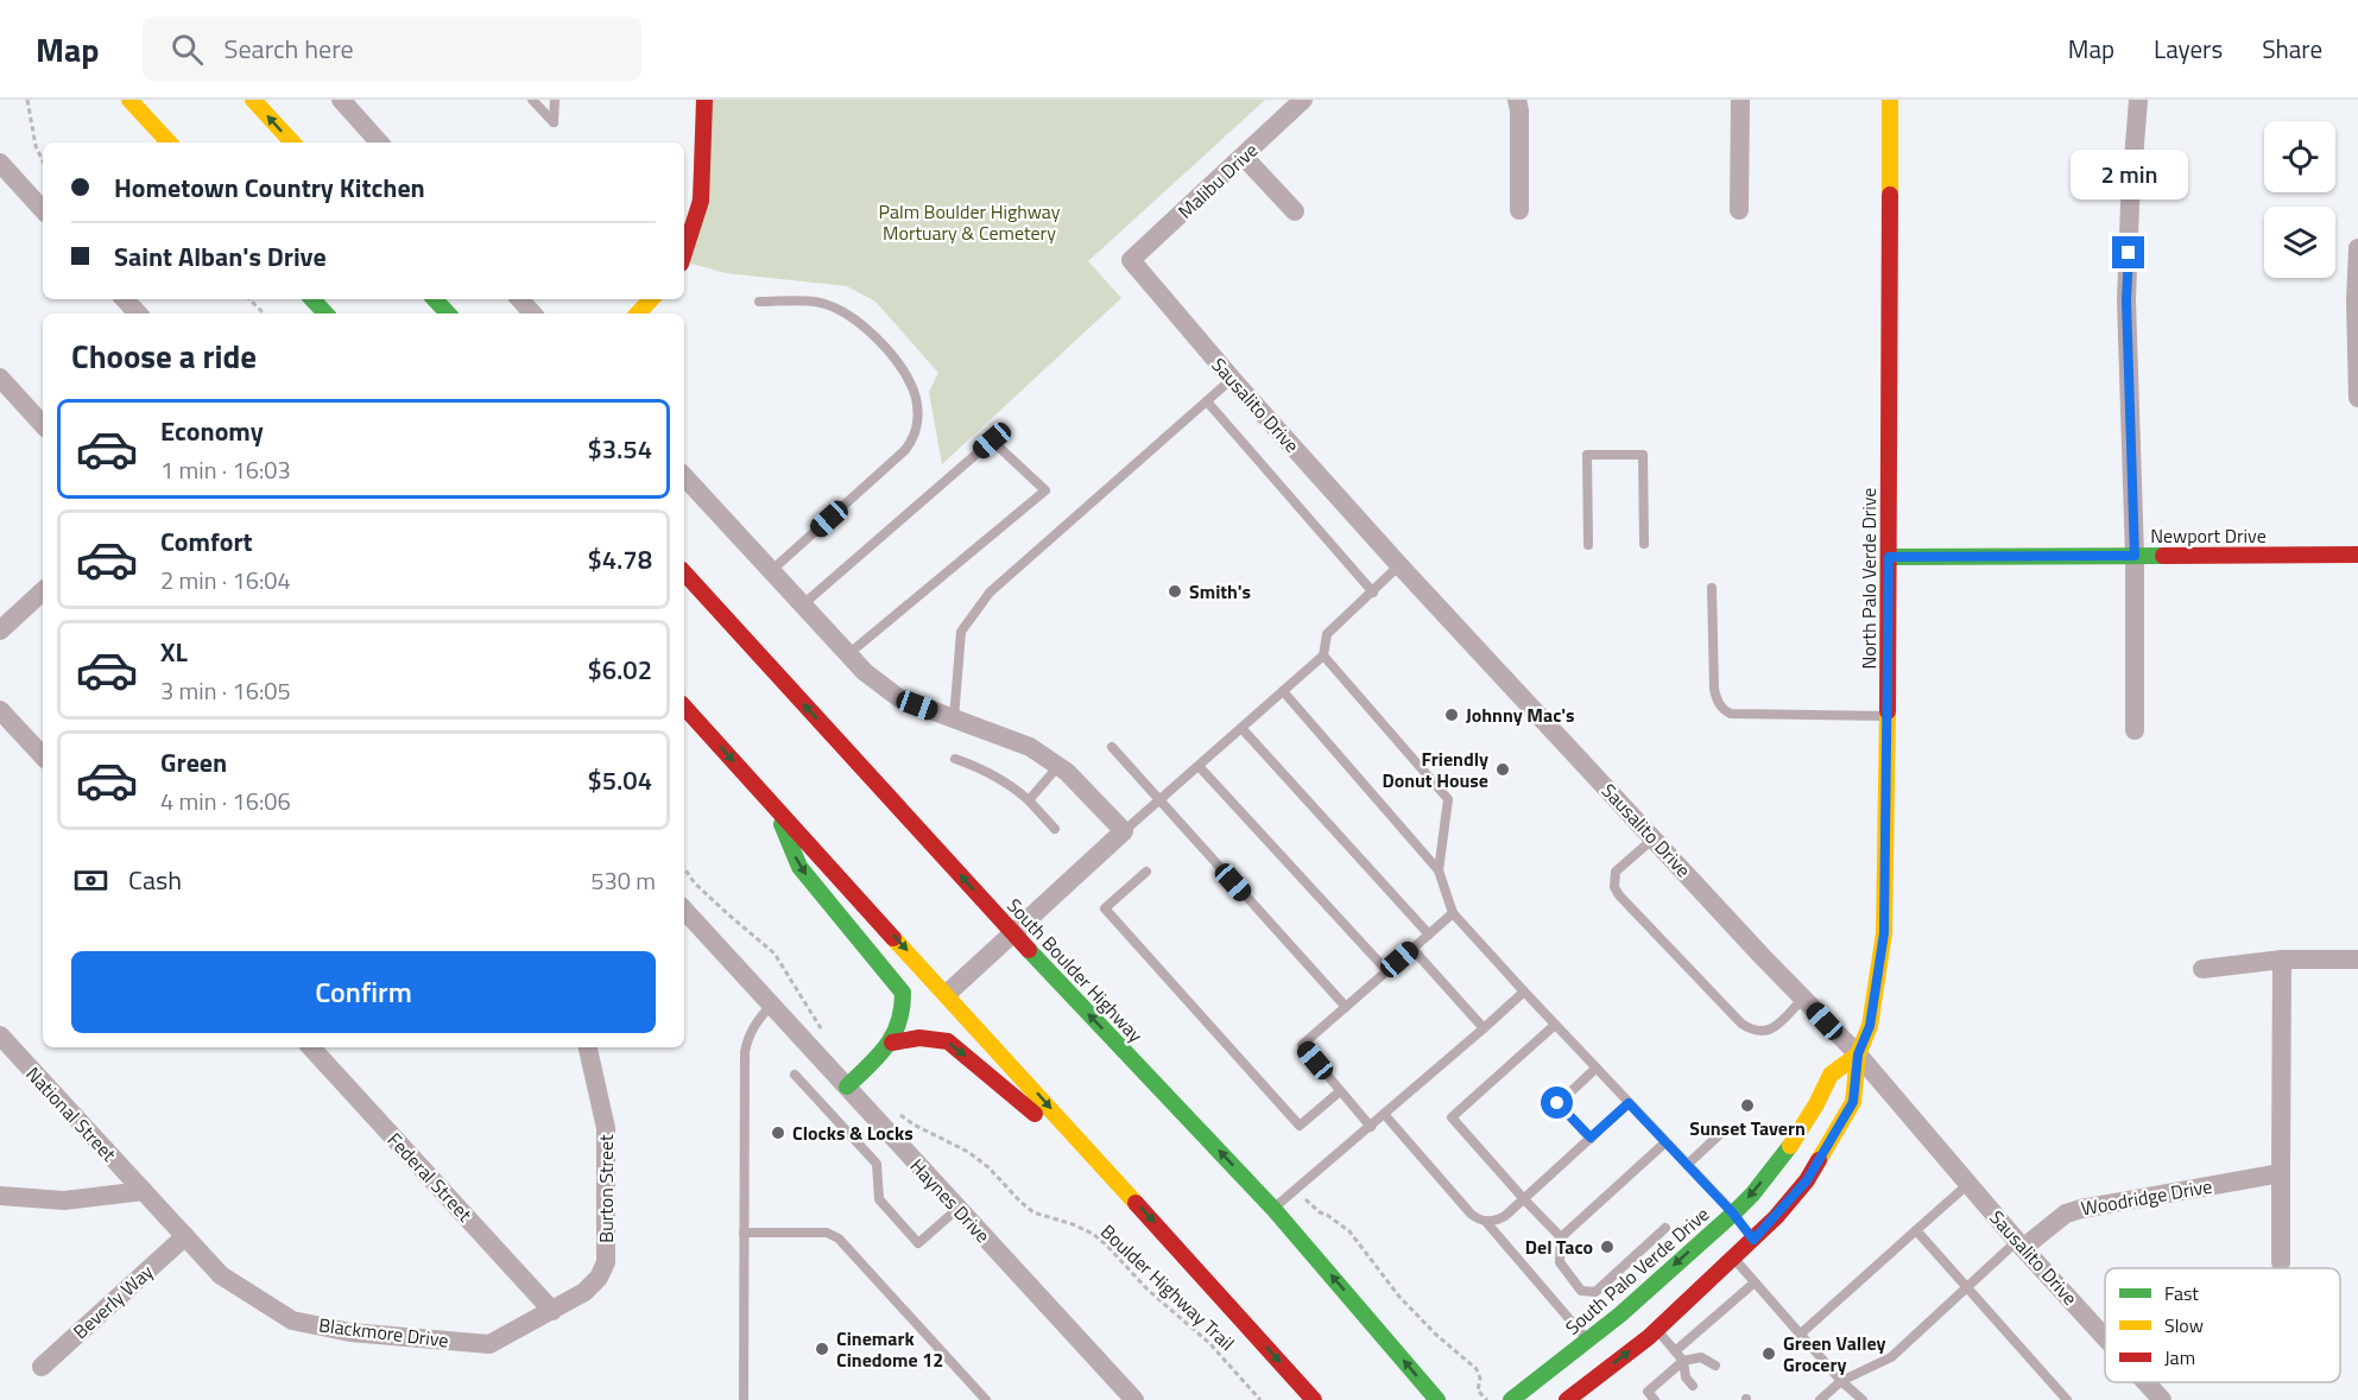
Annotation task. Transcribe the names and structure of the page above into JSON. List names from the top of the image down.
{
  "streets": {
    "main road": [
      "Newport Drive",
      "North Palo Verde Drive",
      "South Boulder Highway",
      "South Palo Verde Drive"
    ],
    "street": [
      "Malibu Drive",
      "Sausalito Drive",
      "National Street",
      "Federal Street",
      "Burton Street",
      "Woodridge Drive",
      "Haynes Drive",
      "Beverly Way",
      "Blackmore Drive"
    ],
    "path": ["Boulder Highway Trail"]
  },
  "crossings": [
    ["Malibu Drive", "Sausalito Drive"],
    ["Sausalito Drive", "North Palo Verde Drive"],
    ["Sausalito Drive", "Woodridge Drive"],
    ["Sausalito Drive", "South Palo Verde Drive"],
    ["Newport Drive", "North Palo Verde Drive"],
    ["North Palo Verde Drive", "South Palo Verde Drive"],
    ["National Street", "Blackmore Drive"],
    ["Federal Street", "Burton Street"],
    ["Federal Street", "Blackmore Drive"],
    ["Burton Street", "Blackmore Drive"],
    ["Beverly Way", "Blackmore Drive"]
  ],
  "parks": ["Palm Boulder Highway Mortuary & Cemetery"],
  "places": [
    "Smith's",
    "Johnny Mac's",
    "Friendly Donut House",
    "Sunset Tavern",
    "Clocks & Locks",
    "Del Taco",
    "Cinemark Cinedome 12",
    "Green Valley Grocery"
  ],
  "legend": ["Fast", "Slow", "Jam"],
  "page": {
    "header": "Map",
    "search": "Search here",
    "nav": ["Map", "Layers", "Share"],
    "banner": ["Hometown Country Kitchen", "Saint Alban's Drive"],
    "bubble": "2 min",
    "heading": "Choose a ride",
    "list": [
      {
        "name": "Economy",
        "note": "1 min · 16:03",
        "value": "$3.54"
      },
      {
        "name": "Comfort",
        "note": "2 min · 16:04",
        "value": "$4.78"
      },
      {
        "name": "XL",
        "note": "3 min · 16:05",
        "value": "$6.02"
      },
      {
        "name": "Green",
        "note": "4 min · 16:06",
        "value": "$5.04"
      }
    ],
    "pay": ["Cash", "530 m"],
    "buttons": "Confirm"
  }
}
